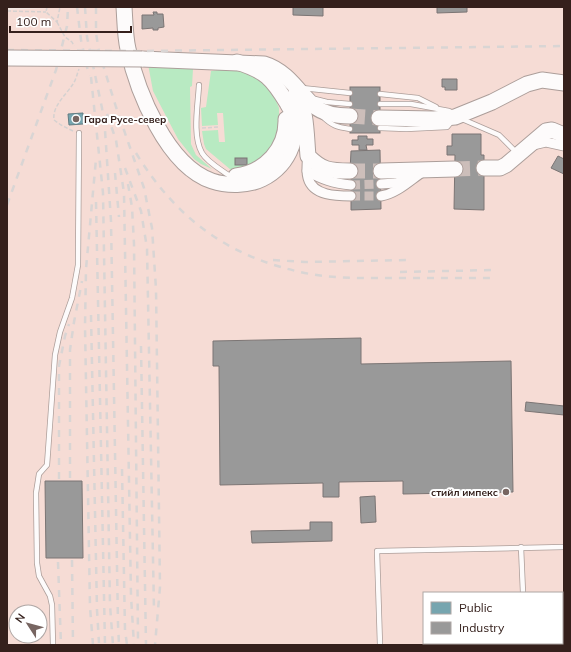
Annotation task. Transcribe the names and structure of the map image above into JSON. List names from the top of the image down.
{
  "places": ["Гара Русе-север", "стийл импекс"],
  "legend": ["Public", "Industry"],
  "scale_bar": "100 m",
  "north": "top left"
}
